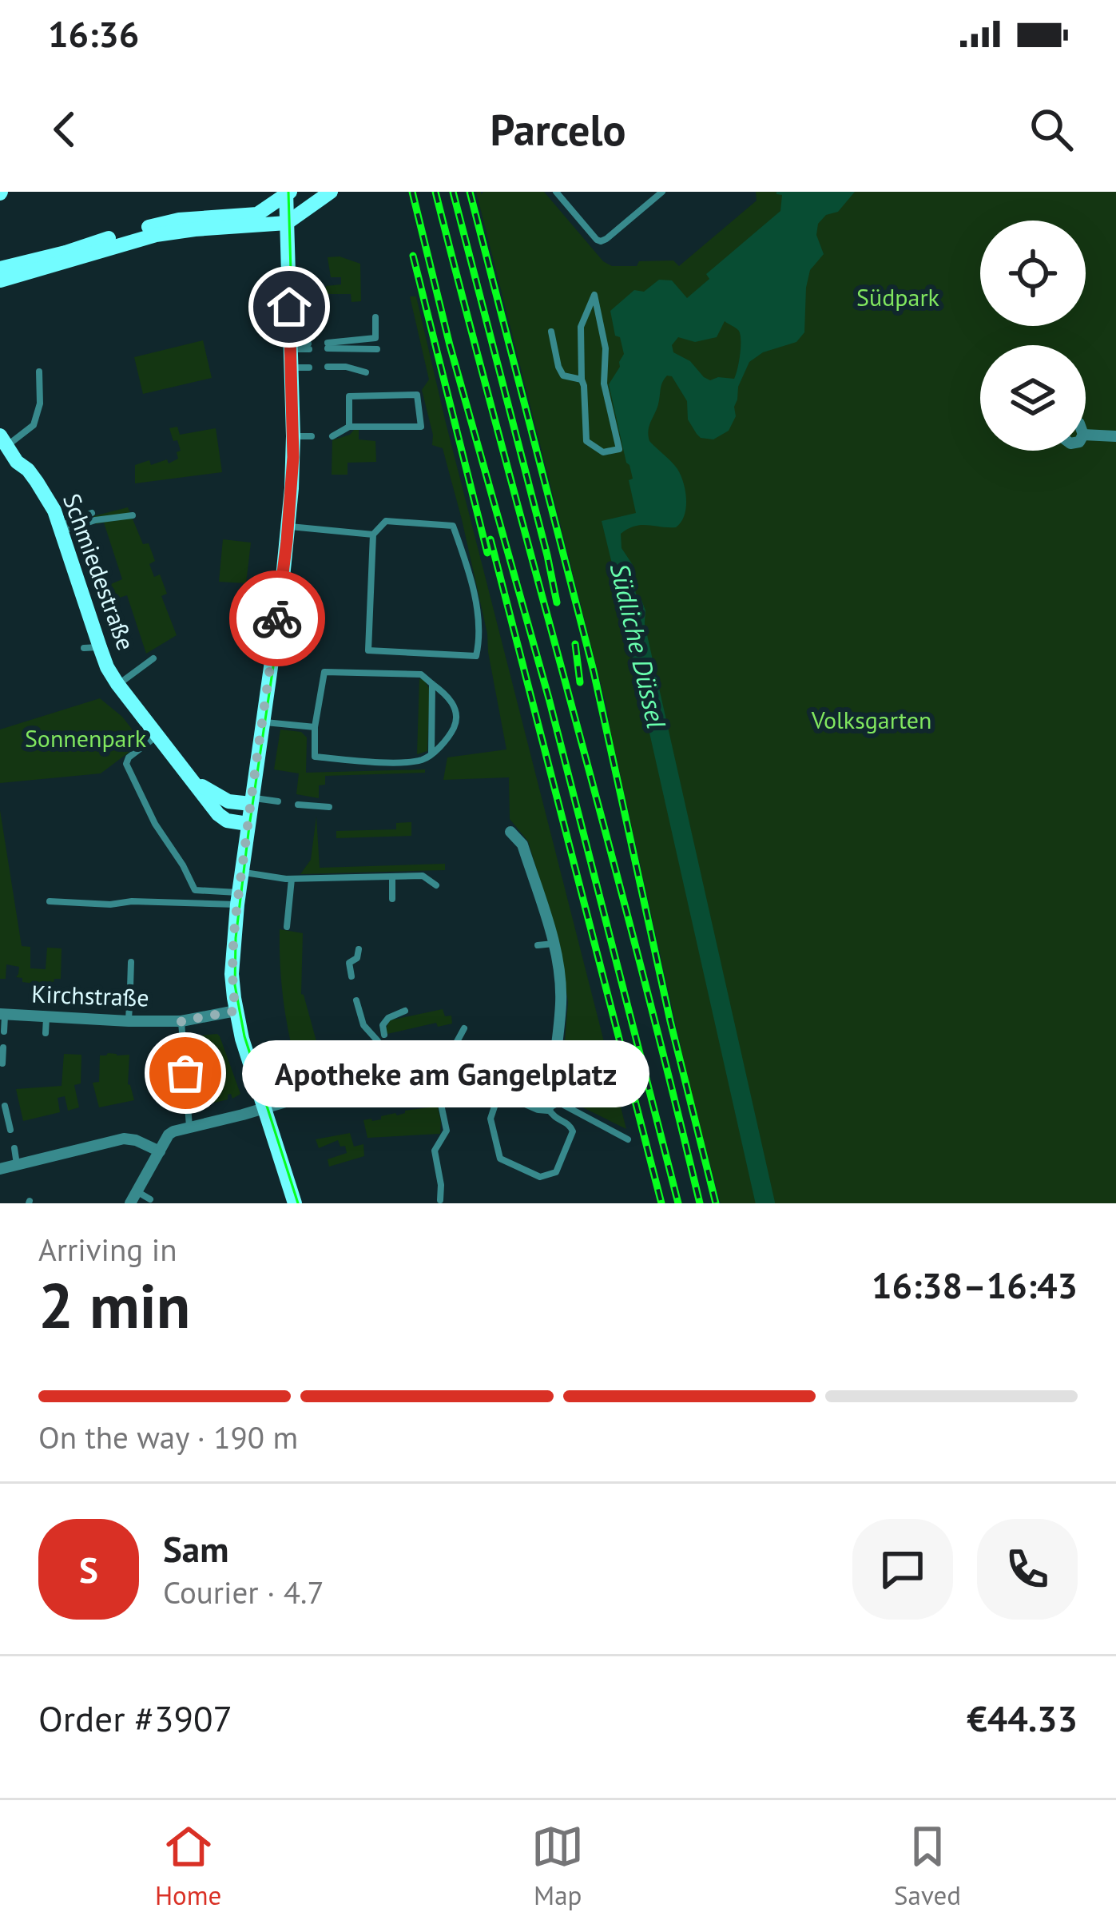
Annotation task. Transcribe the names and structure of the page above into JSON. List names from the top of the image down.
{
  "streets": {
    "main road": ["Schmiedestraße"],
    "street": ["Kirchstraße"]
  },
  "water": ["Südliche Düssel"],
  "parks": ["Südpark", "Volksgarten", "Sonnenpark"],
  "places": ["Apotheke am Gangelplatz"],
  "page": {
    "status": "16:36",
    "header": "Parcelo",
    "bubble": "Apotheke am Gangelplatz",
    "heading": ["2 min", "Arriving in", "16:38–16:43"],
    "panel": [
      "Sam",
      "Courier · 4.7",
      "Order #3907",
      "€44.33"
    ],
    "bar": "On the way · 190 m",
    "round": "S",
    "tabs": ["Home", "Map", "Saved"]
  }
}
